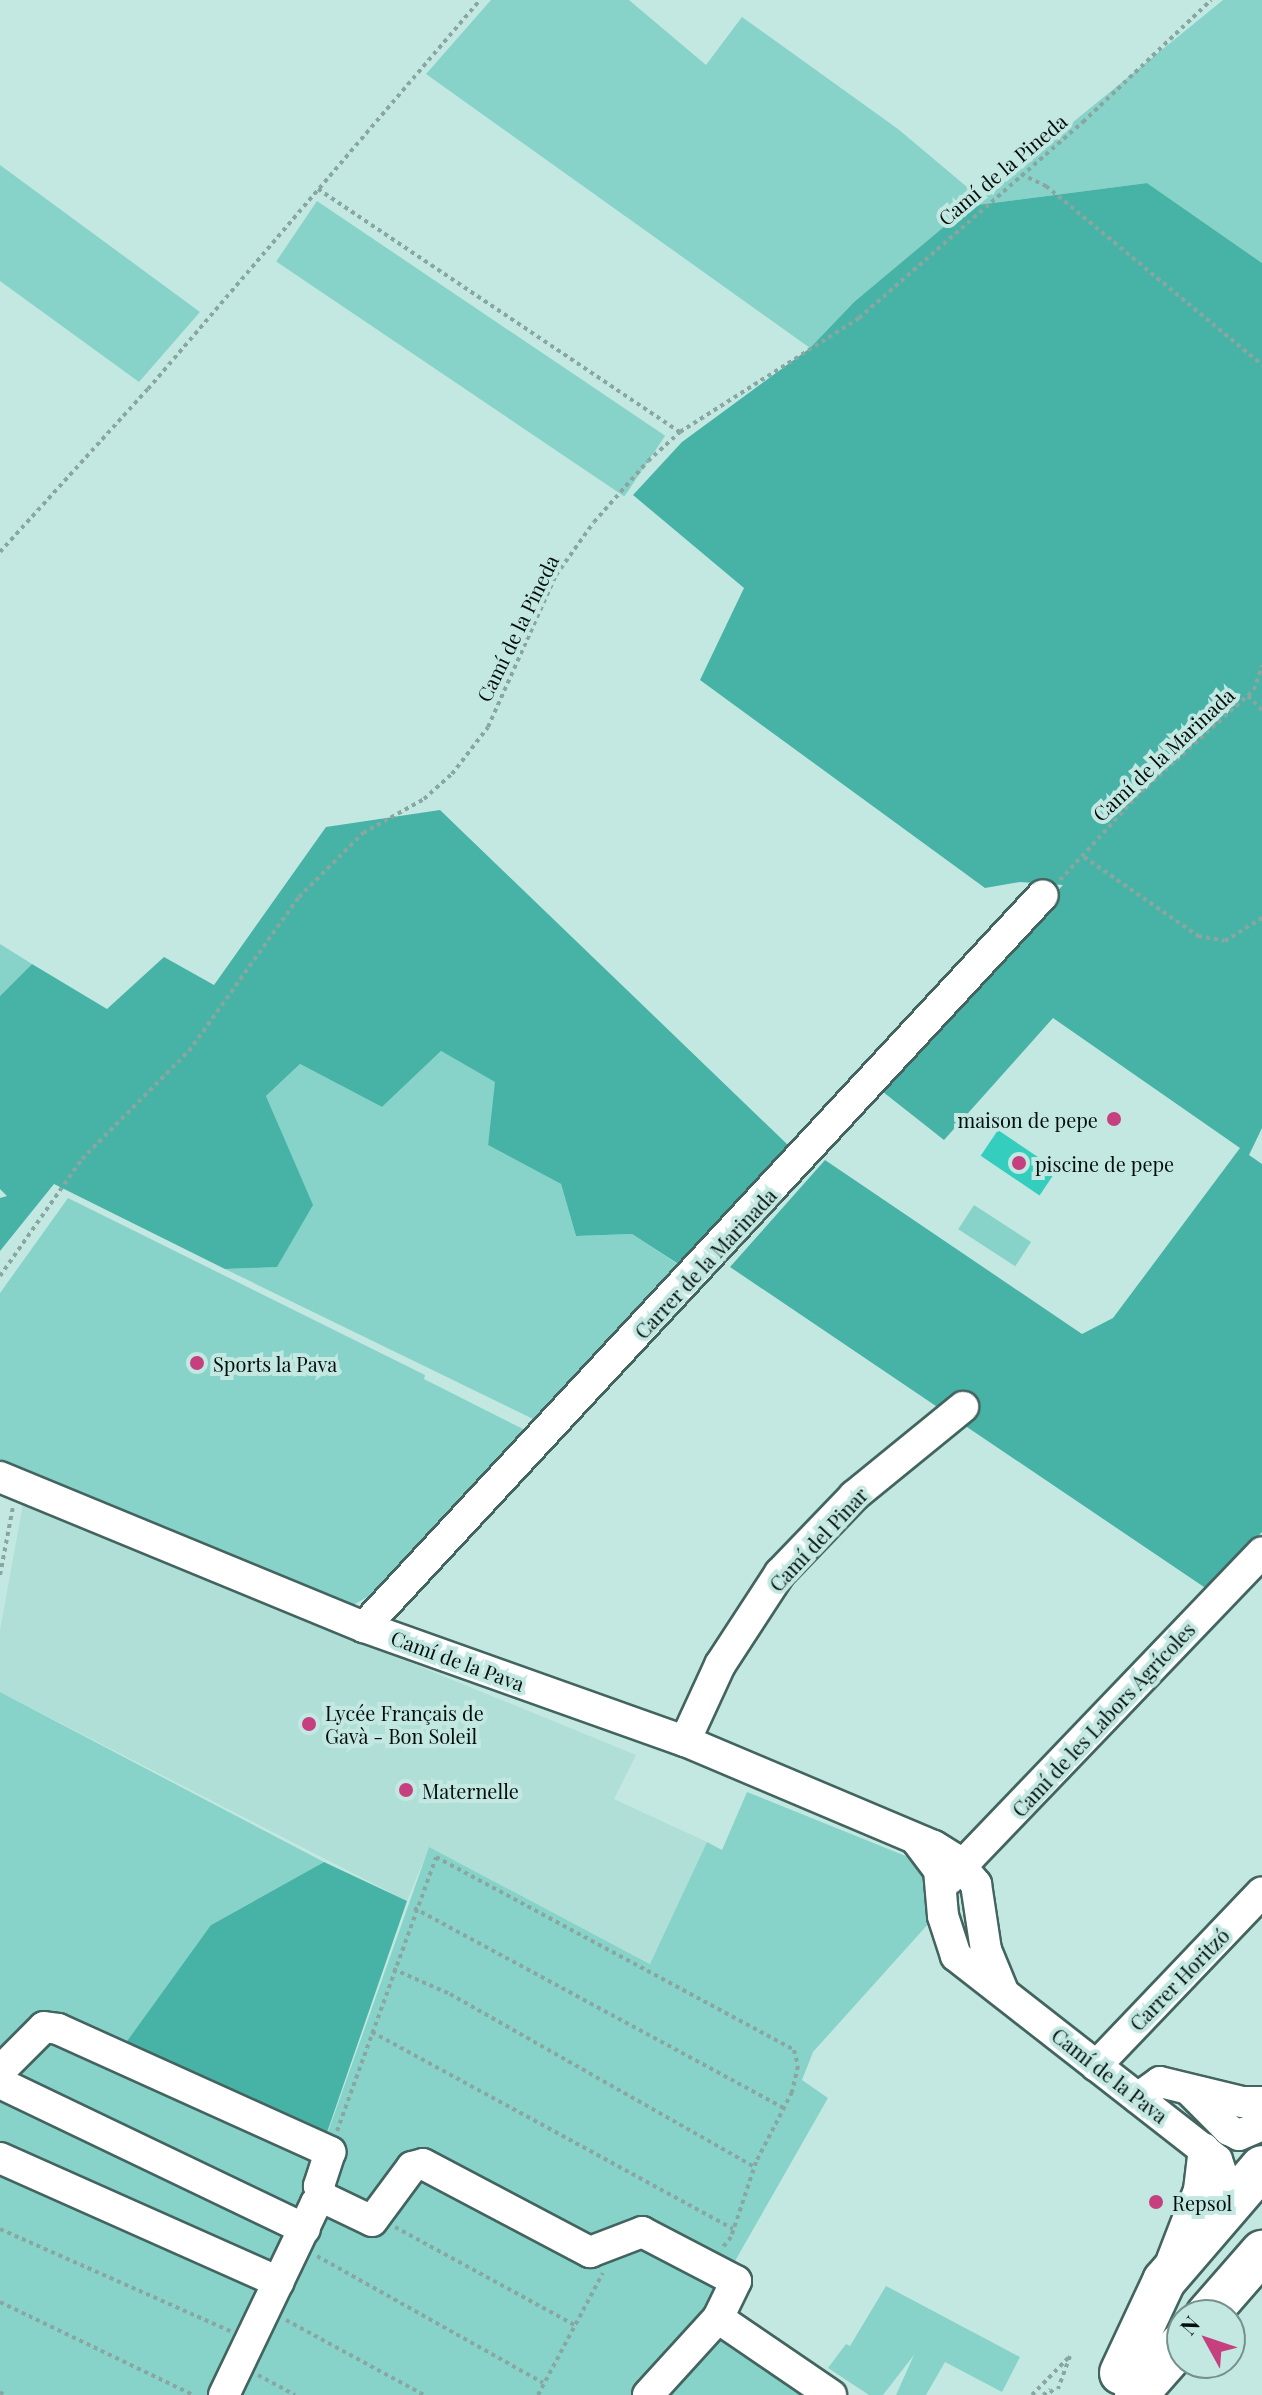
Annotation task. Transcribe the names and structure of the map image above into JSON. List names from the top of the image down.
{
  "streets": {
    "street": [
      "Carrer de la Marinada",
      "Camí del Pinar",
      "Camí de la Pava",
      "Camí de les Labors Agrícoles",
      "Carrer Horitzó"
    ],
    "path": ["Camí de la Pineda", "Camí de la Marinada"]
  },
  "crossings": [
    ["Camí de la Marinada", "Carrer de la Marinada"],
    ["Carrer de la Marinada", "Camí de la Pava"],
    ["Camí del Pinar", "Camí de la Pava"],
    ["Camí de la Pava", "Camí de les Labors Agrícoles"],
    ["Camí de la Pava", "Carrer Horitzó"]
  ],
  "places": [
    "maison de pepe",
    "piscine de pepe",
    "Sports la Pava",
    "Lycée Français de Gavà - Bon Soleil",
    "Maternelle",
    "Repsol"
  ],
  "north": "top left"
}
